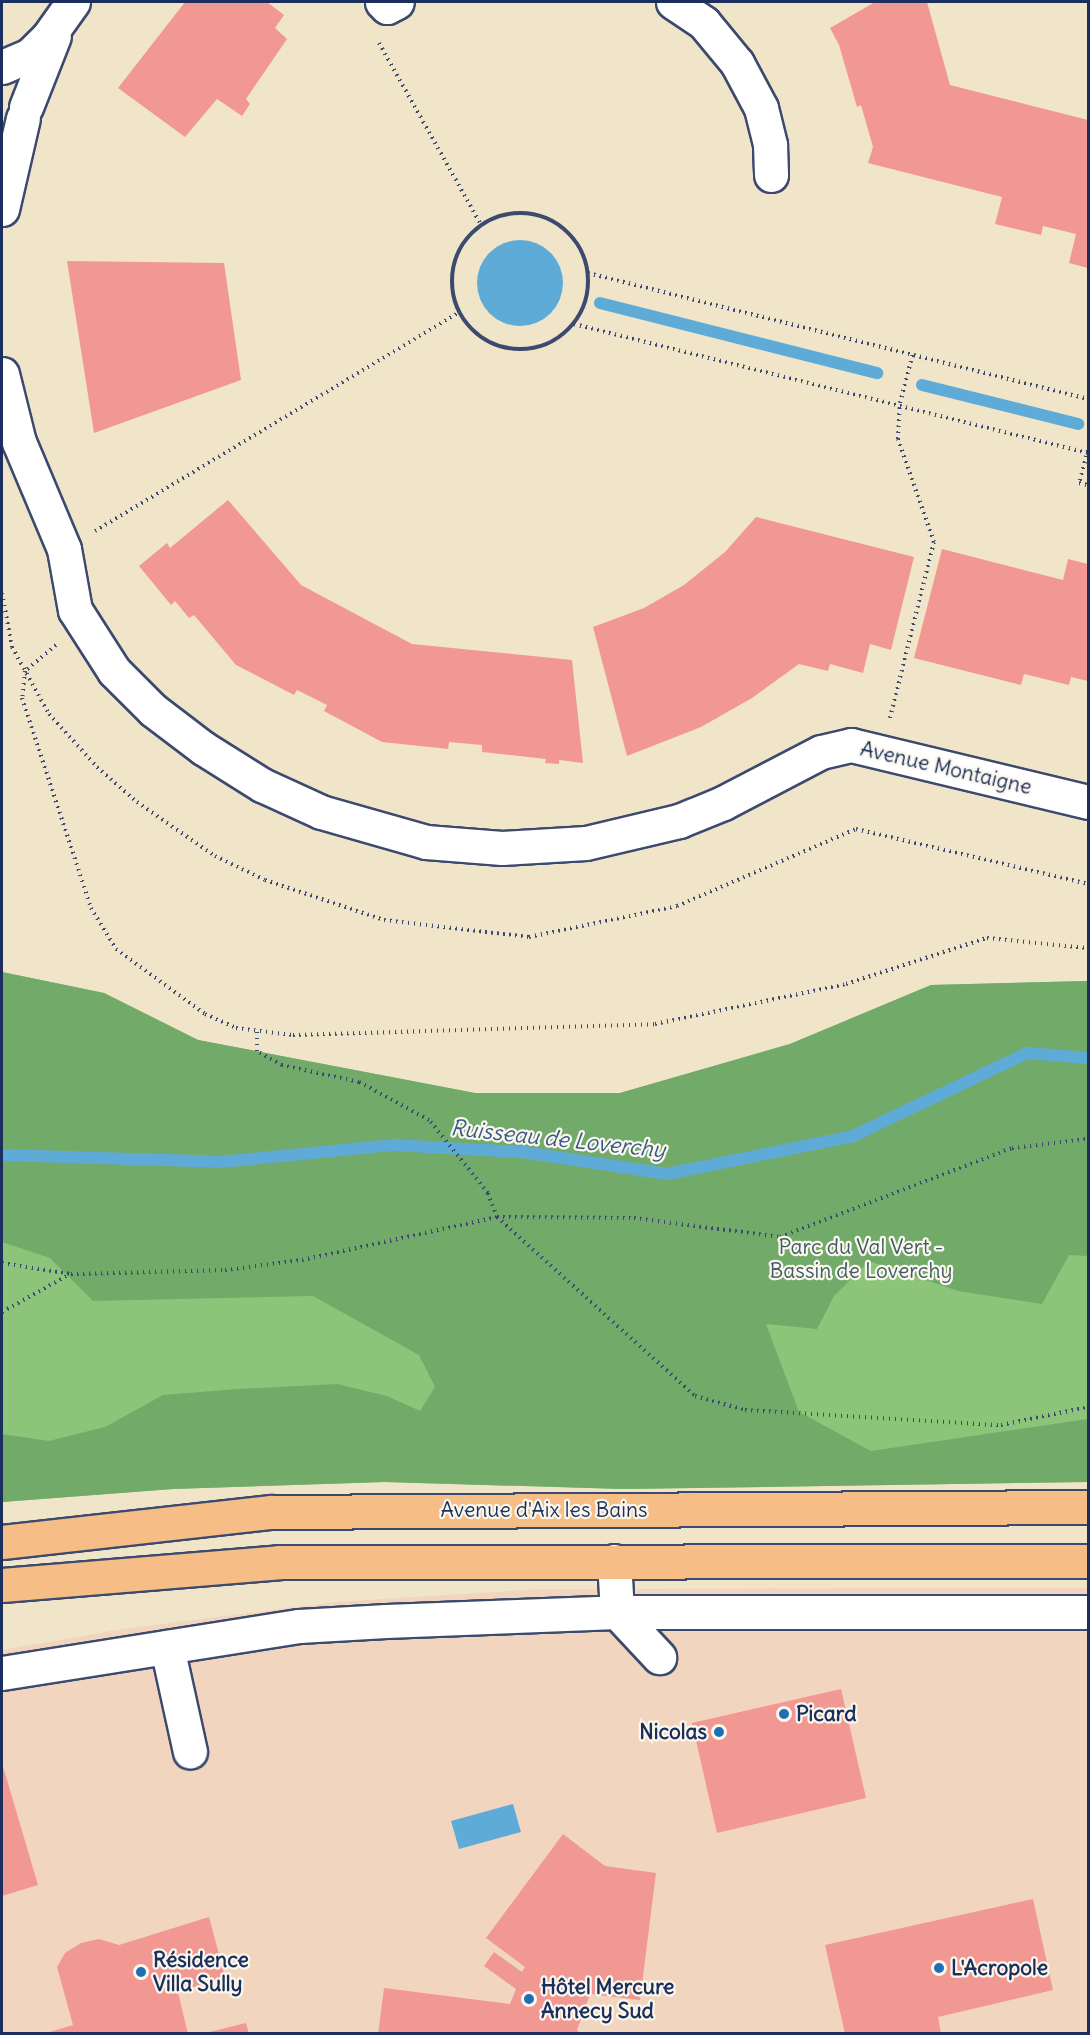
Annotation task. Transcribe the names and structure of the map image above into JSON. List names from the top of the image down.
{
  "streets": {
    "main road": ["Avenue d'Aix les Bains"],
    "street": ["Avenue Montaigne"]
  },
  "water": ["Ruisseau de Loverchy"],
  "parks": ["Parc du Val Vert - Bassin de Loverchy"],
  "places": [
    "Picard",
    "Nicolas",
    "L'Acropole",
    "Résidence Villa Sully",
    "Hôtel Mercure Annecy Sud"
  ]
}
